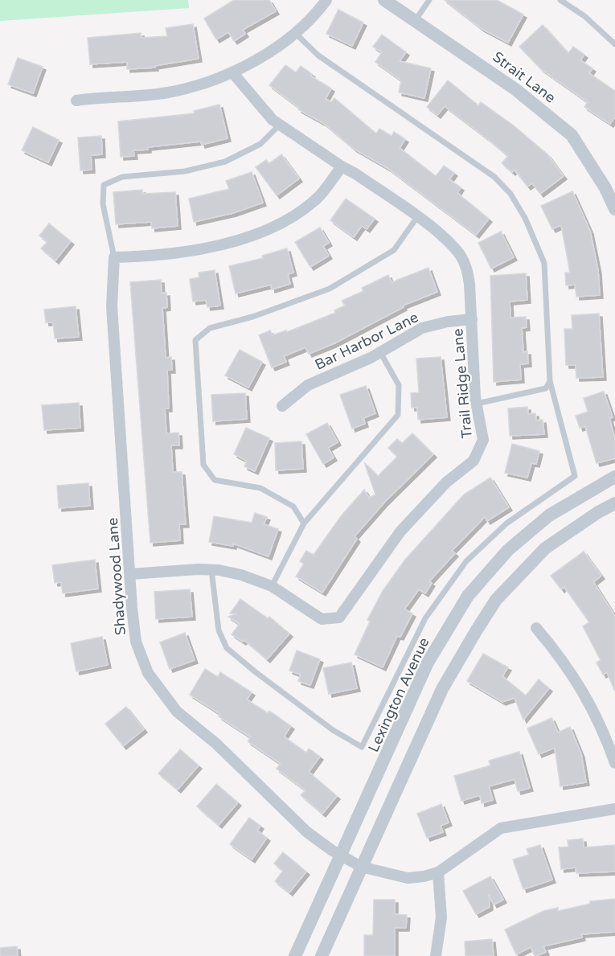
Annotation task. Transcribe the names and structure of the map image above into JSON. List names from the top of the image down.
{
  "streets": {
    "street": [
      "Strait Lane",
      "Bar Harbor Lane",
      "Trail Ridge Lane",
      "Shadywood Lane",
      "Lexington Avenue"
    ]
  },
  "crossings": [
    ["Bar Harbor Lane", "Trail Ridge Lane"],
    ["Trail Ridge Lane", "Shadywood Lane"],
    ["Shadywood Lane", "Lexington Avenue"]
  ]
}
